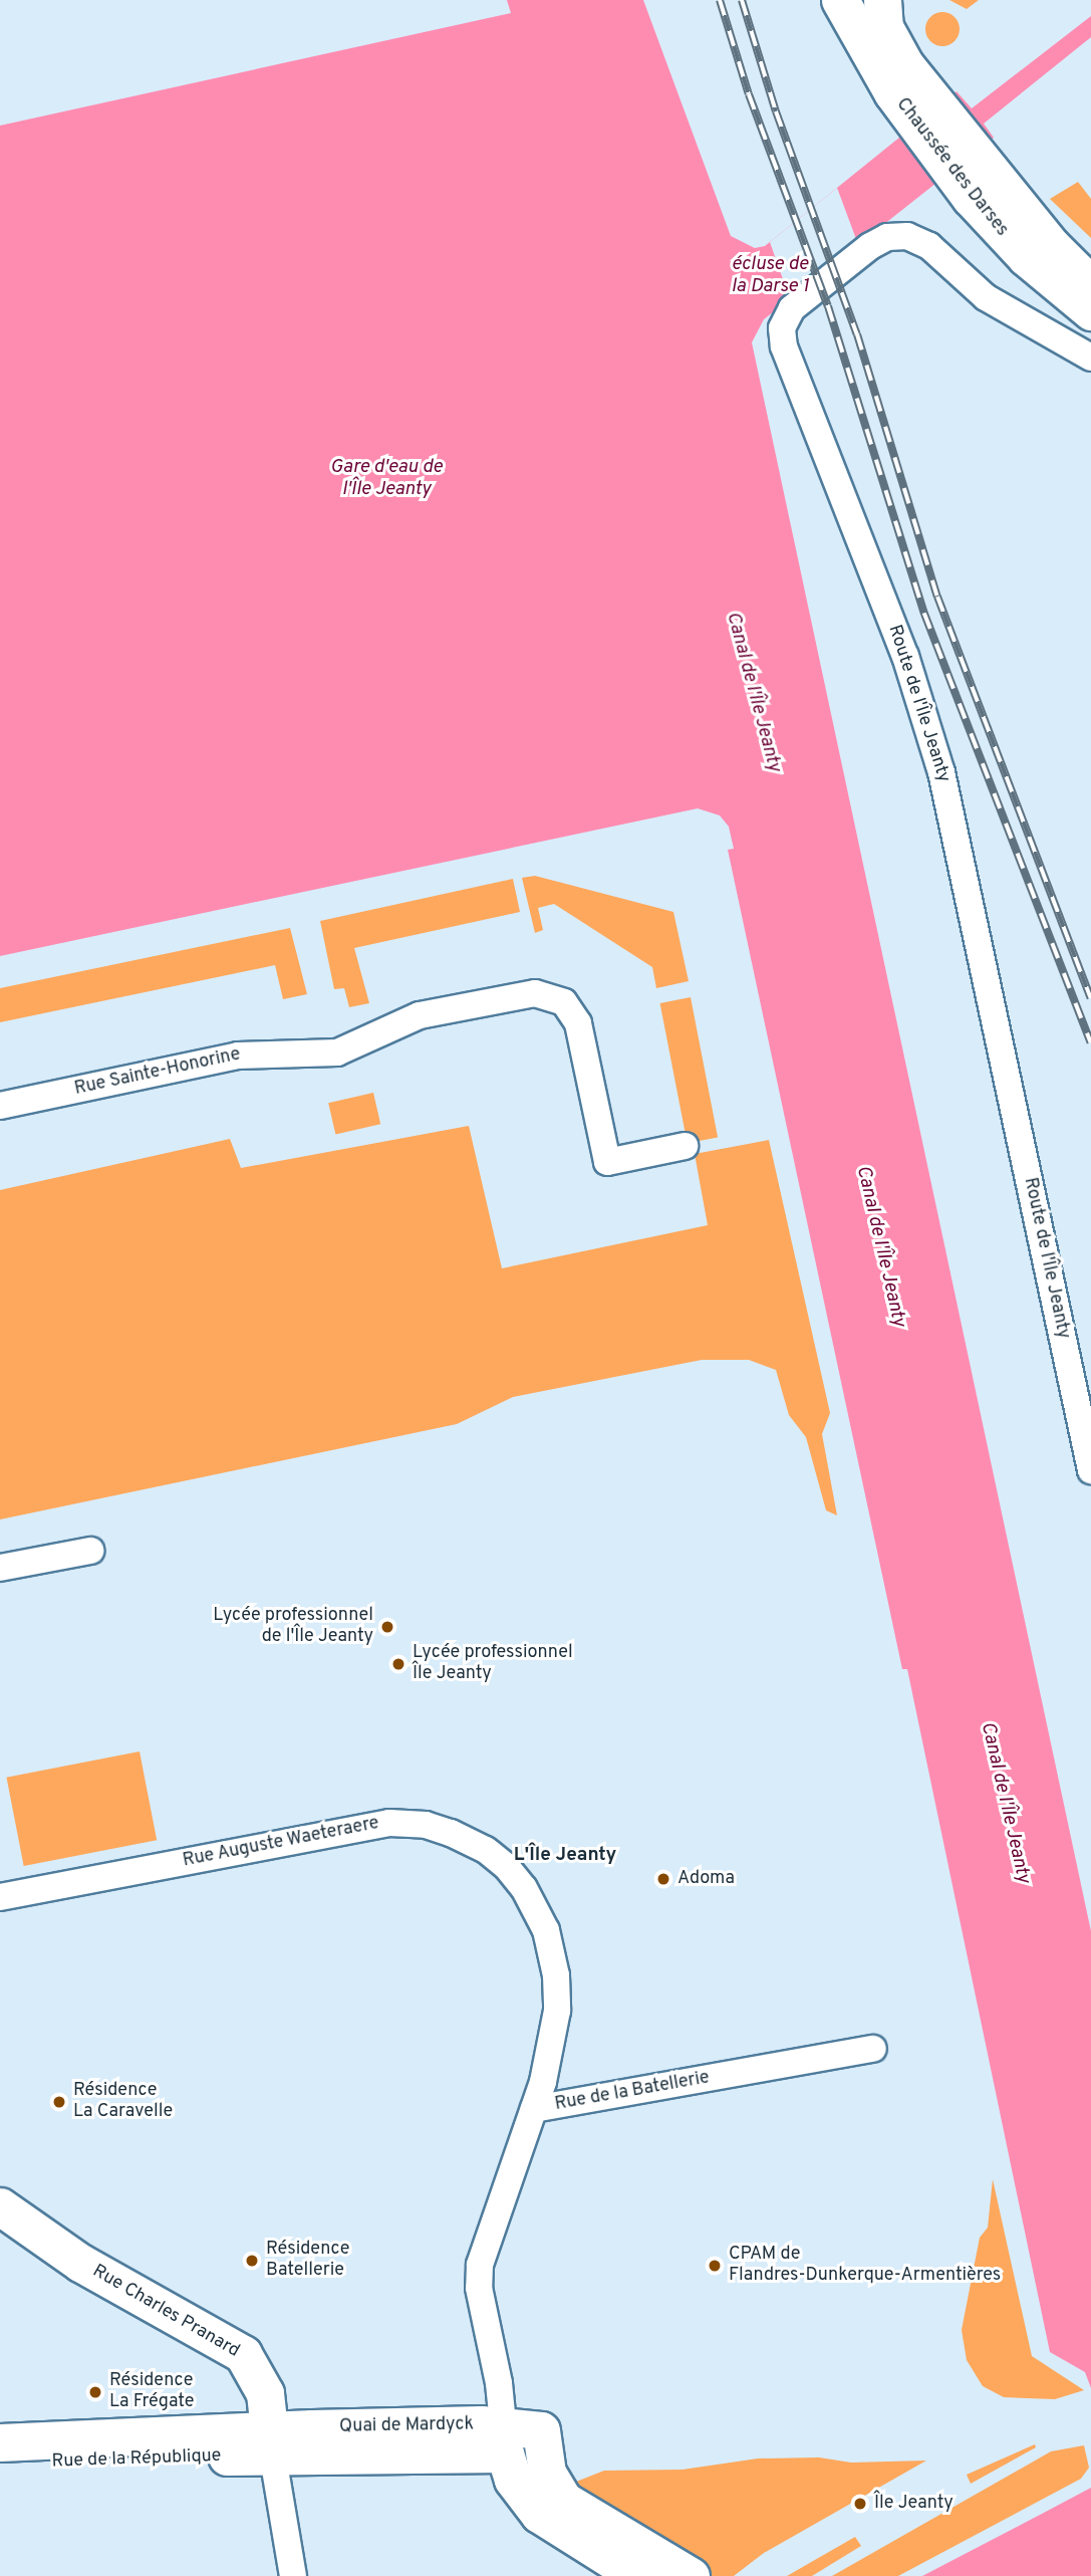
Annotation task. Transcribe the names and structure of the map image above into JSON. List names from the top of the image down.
{
  "streets": {
    "street": [
      "Chaussée des Darses",
      "Route de l'Île Jeanty",
      "Rue Sainte-Honorine",
      "Rue Auguste Waeteraere",
      "Rue de la Batellerie",
      "Rue Charles Pranard",
      "Quai de Mardyck",
      "Rue de la République"
    ]
  },
  "crossings": [
    ["Rue Auguste Waeteraere", "Rue de la Batellerie"],
    ["Rue de la Batellerie", "Quai de Mardyck"],
    ["Rue Charles Pranard", "Quai de Mardyck"],
    ["Rue Charles Pranard", "Rue de la République"],
    ["Quai de Mardyck", "Rue de la République"]
  ],
  "districts": ["L'Île Jeanty"],
  "water": ["écluse de la Darse 1", "Gare d'eau de l'Île Jeanty", "Canal de l'Île Jeanty"],
  "places": [
    "Lycée professionnel de l'Île Jeanty",
    "Lycée professionnel Île Jeanty",
    "Adoma",
    "Résidence La Caravelle",
    "Résidence Batellerie",
    "CPAM de Flandres-Dunkerque-Armentières",
    "Résidence La Frégate",
    "Île Jeanty"
  ]
}
